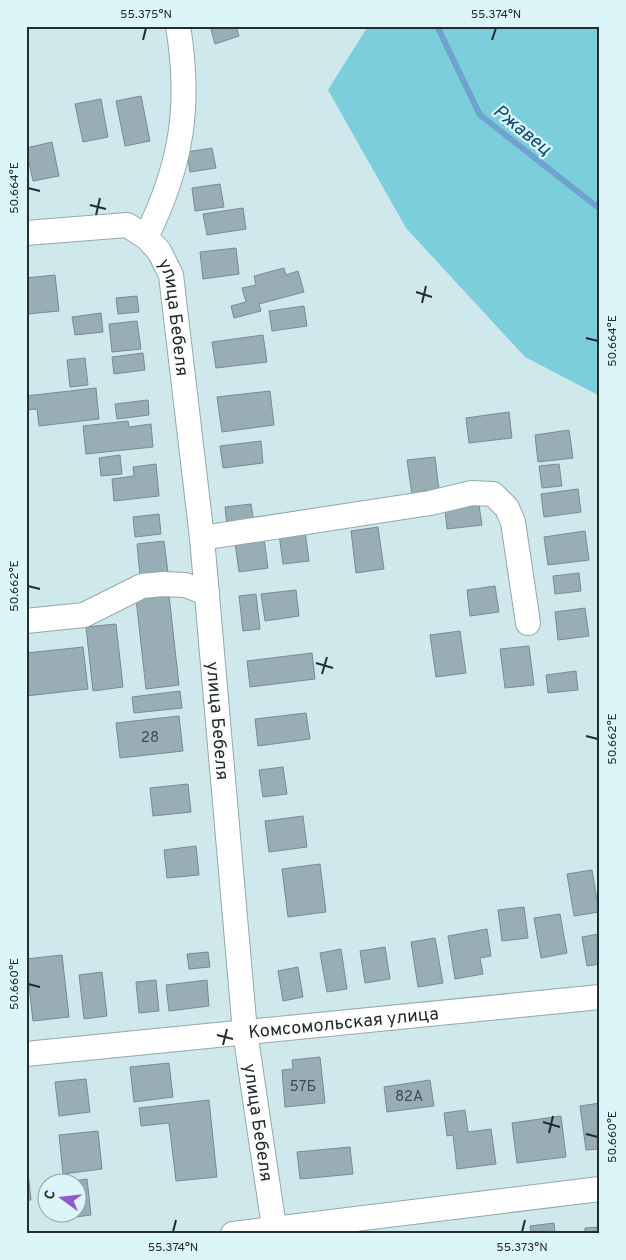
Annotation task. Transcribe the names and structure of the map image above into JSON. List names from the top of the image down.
{
  "streets": {
    "street": ["улица Бебеля", "Комсомольская улица"]
  },
  "crossings": [
    ["улица Бебеля", "Комсомольская улица"]
  ],
  "water": ["Ржавец"],
  "house_numbers": ["28", "57Б", "82А"],
  "north": "left",
  "coordinates": [
    "55.375°N",
    "55.374°N",
    "50.664°E",
    "50.662°E",
    "50.660°E",
    "55.373°N"
  ]
}
